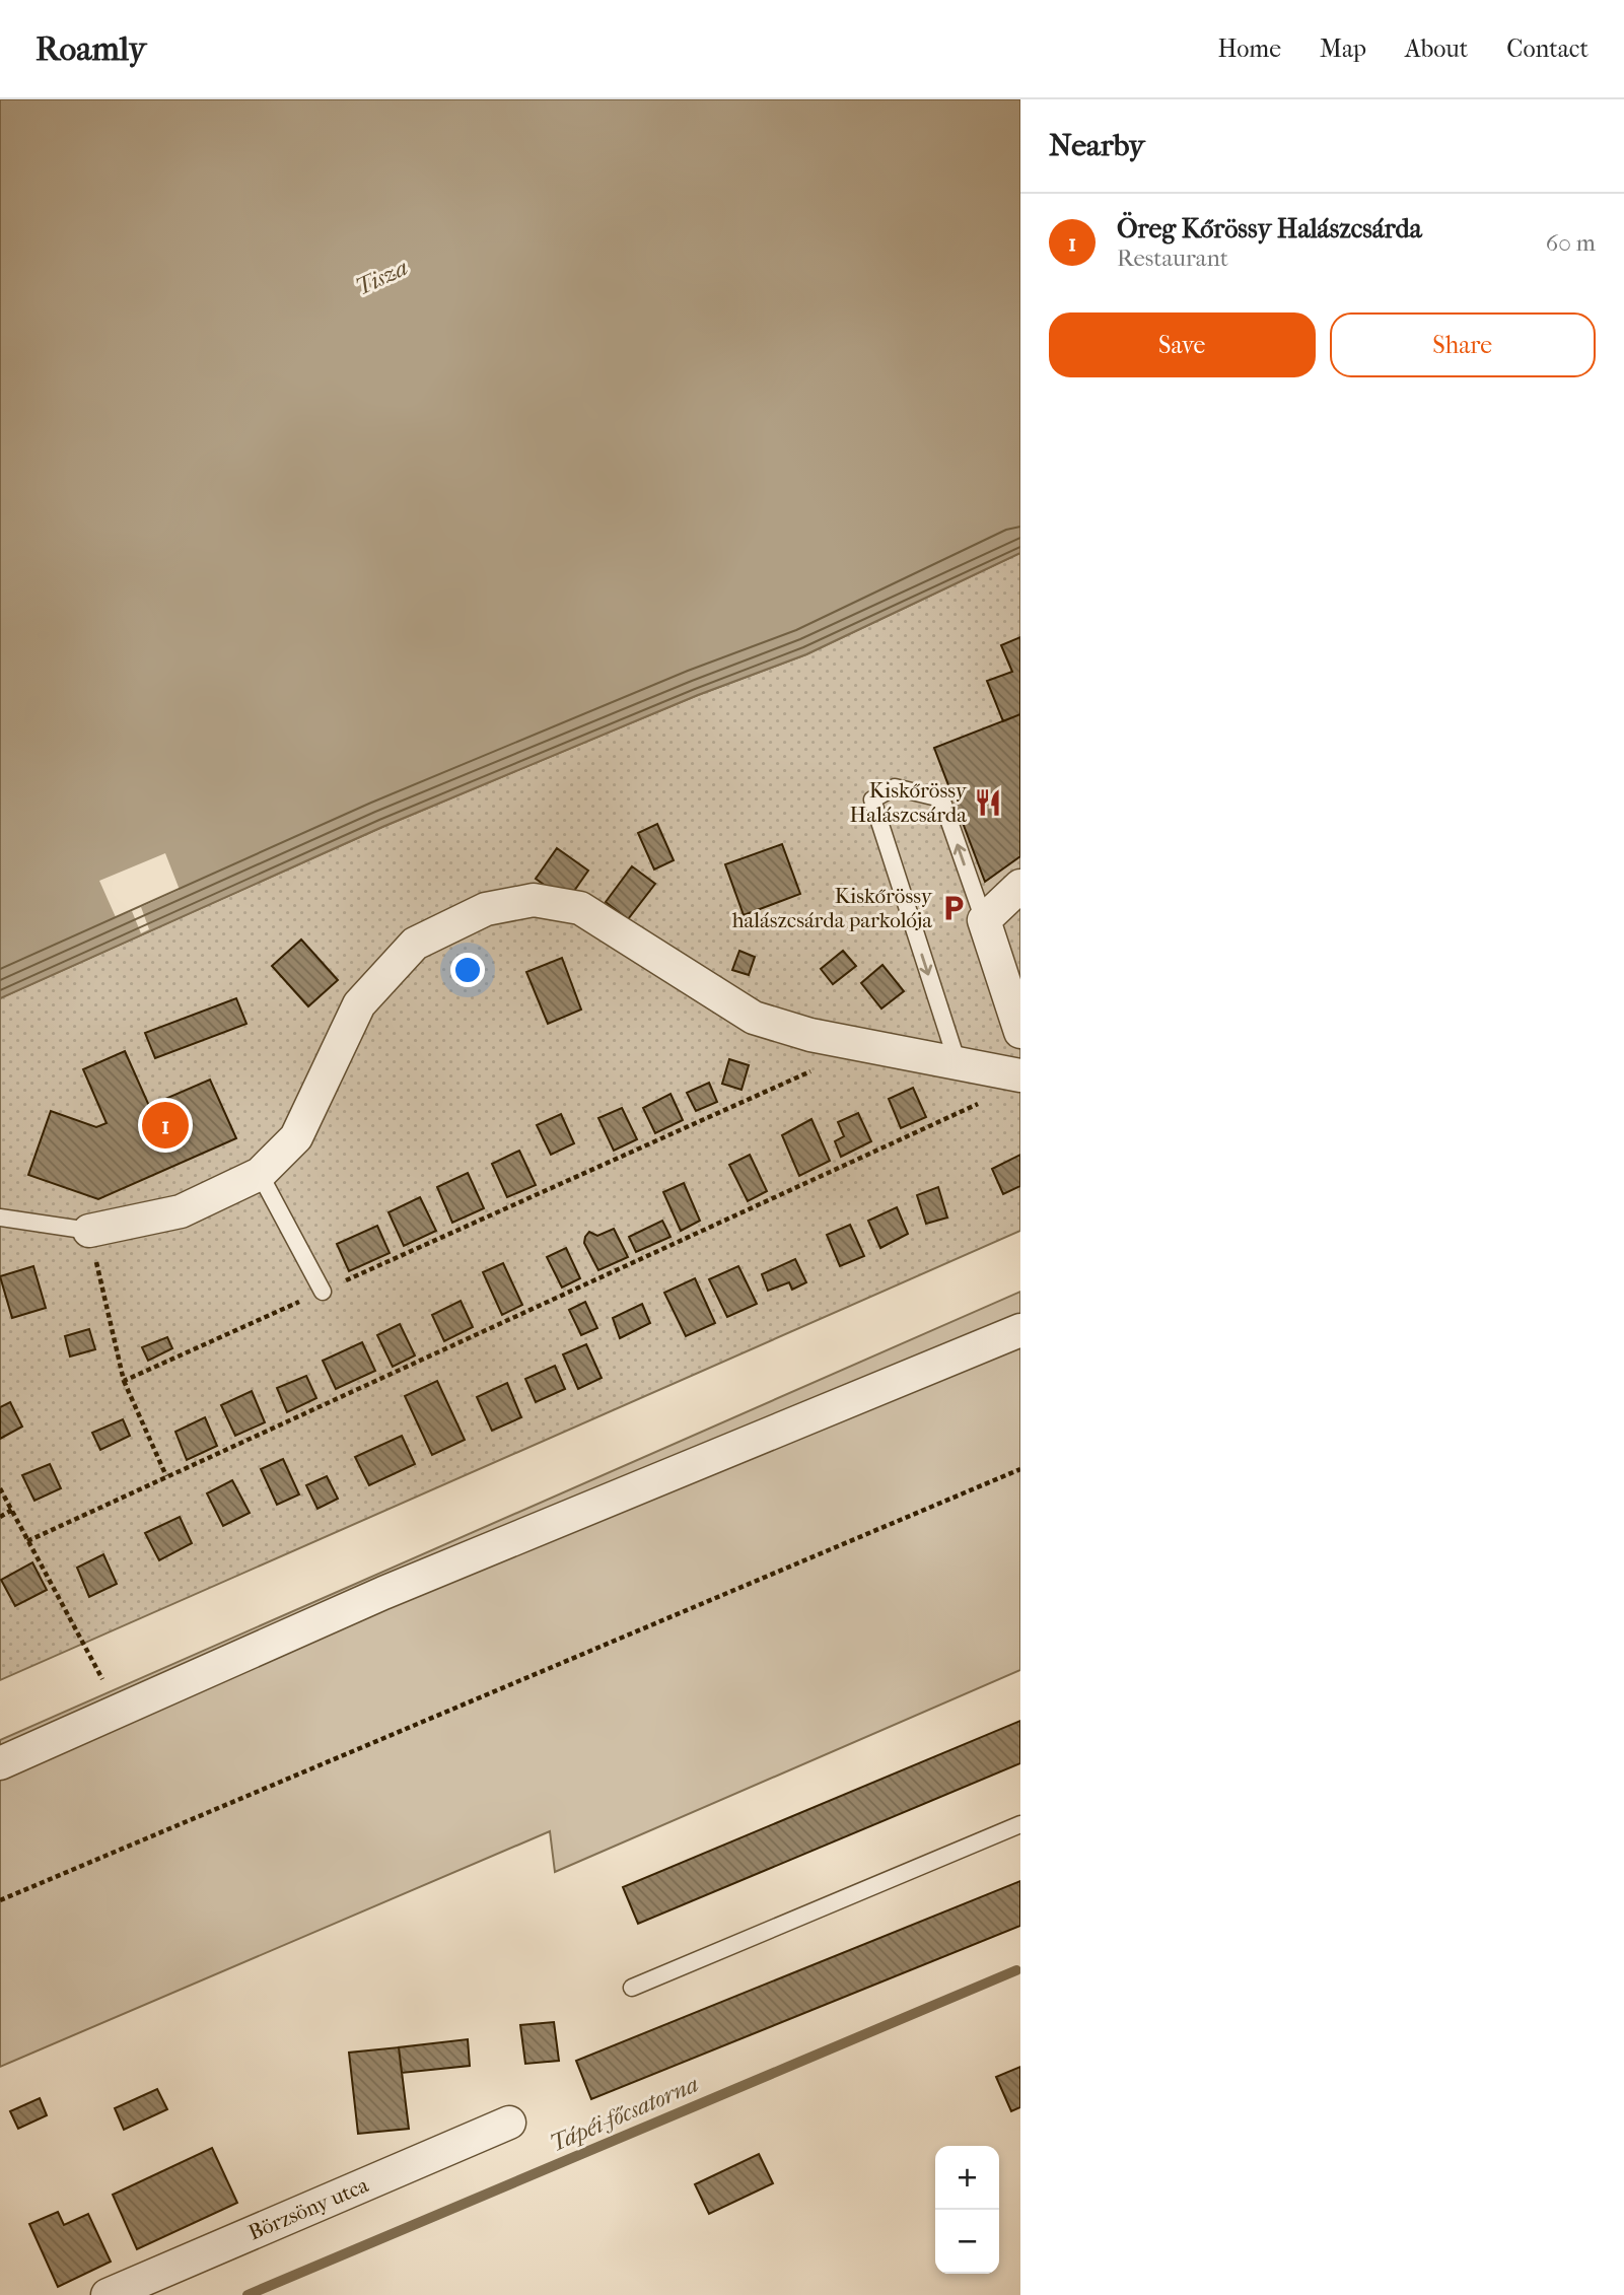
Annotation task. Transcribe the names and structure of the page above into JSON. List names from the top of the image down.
{
  "streets": {
    "street": ["Börzsöny utca"]
  },
  "water": ["Tisza", "Tápéi-főcsatorna"],
  "places": {
    "restaurant": ["Kiskőrössy Halászcsárda"],
    "parking": ["Kiskőrössy halászcsárda parkolója"]
  },
  "page": {
    "header": "Roamly",
    "nav": [
      "Home",
      "Map",
      "About",
      "Contact"
    ],
    "heading": "Nearby",
    "list": [
      {
        "mark": "1",
        "name": "Öreg Kőrössy Halászcsárda",
        "note": "Restaurant",
        "value": "60 m"
      }
    ],
    "buttons": ["Save", "Share"],
    "pins": "1",
    "map_buttons": ["+", "−"]
  }
}
